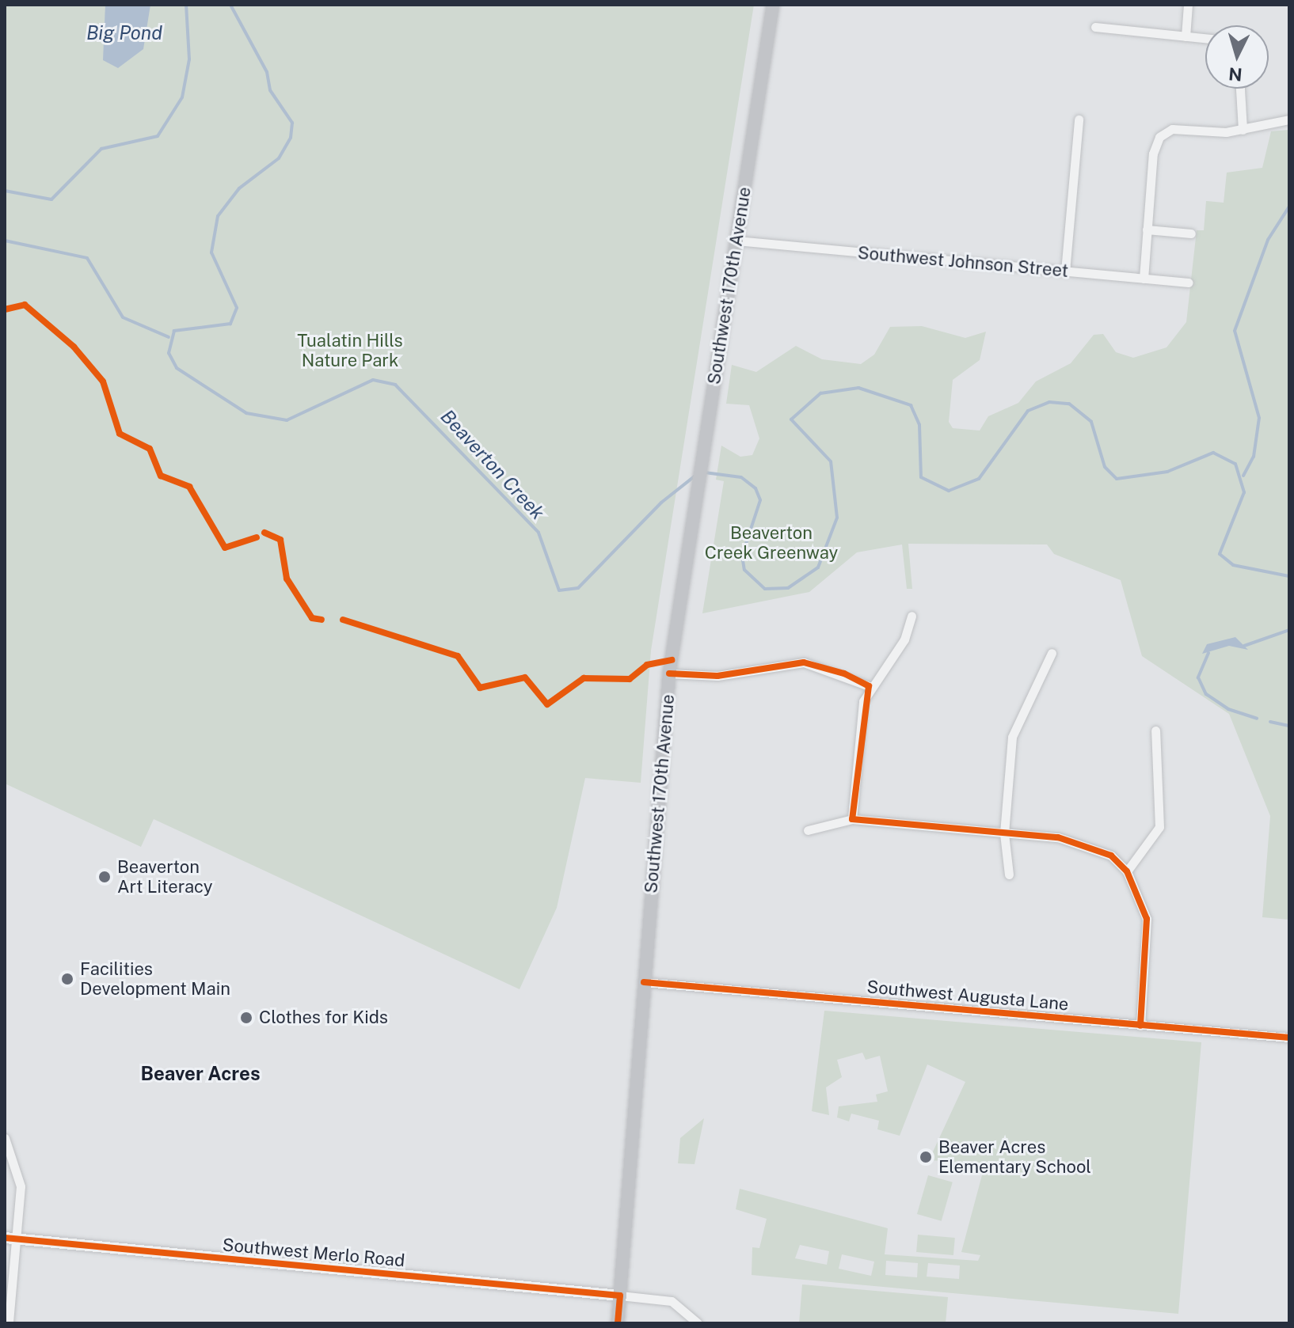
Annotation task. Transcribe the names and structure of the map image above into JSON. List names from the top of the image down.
{
  "streets": {
    "main road": ["Southwest 170th Avenue"],
    "street": ["Southwest Johnson Street", "Southwest Augusta Lane", "Southwest Merlo Road"]
  },
  "crossings": [
    ["Southwest Johnson Street", "Southwest 170th Avenue"],
    ["Southwest 170th Avenue", "Southwest Augusta Lane"],
    ["Southwest 170th Avenue", "Southwest Merlo Road"]
  ],
  "districts": ["Beaver Acres"],
  "water": ["Big Pond", "Beaverton Creek"],
  "parks": ["Tualatin Hills Nature Park", "Beaverton Creek Greenway"],
  "places": [
    "Beaverton Art Literacy",
    "Facilities Development Main",
    "Clothes for Kids",
    "Beaver Acres Elementary School"
  ],
  "north": "bottom"
}
